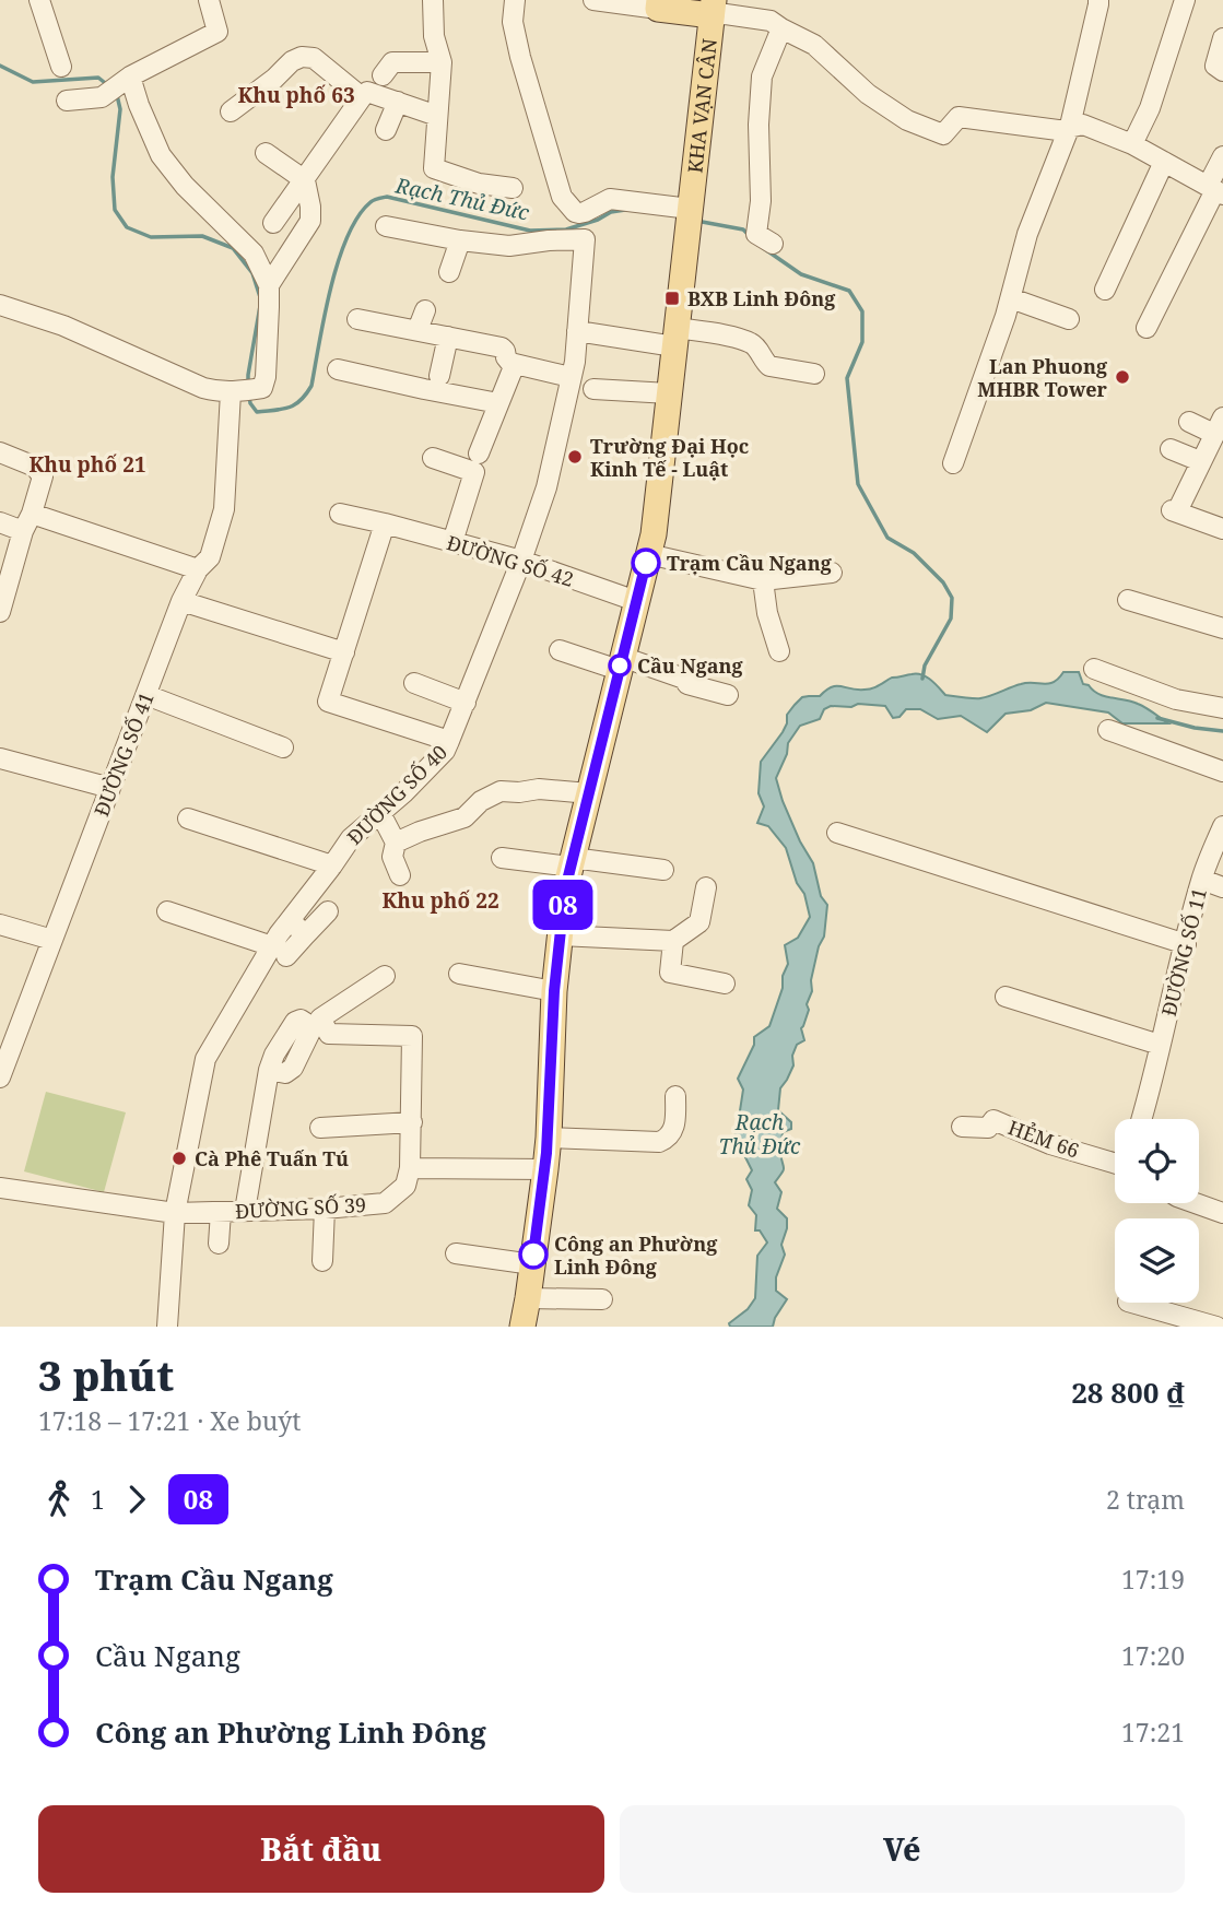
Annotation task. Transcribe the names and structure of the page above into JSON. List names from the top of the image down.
{
  "streets": {
    "main road": ["KHA VẠN CÂN"],
    "street": [
      "ĐƯỜNG SỐ 42",
      "ĐƯỜNG SỐ 41",
      "ĐƯỜNG SỐ 40",
      "ĐƯỜNG SỐ 11",
      "HẺM 66",
      "ĐƯỜNG SỐ 39"
    ]
  },
  "crossings": [
    ["ĐƯỜNG SỐ 42", "ĐƯỜNG SỐ 40"],
    ["ĐƯỜNG SỐ 40", "ĐƯỜNG SỐ 39"]
  ],
  "districts": ["Khu phố 63", "Khu phố 21", "Khu phố 22"],
  "water": ["Rạch Thủ Đức"],
  "places": {
    "transit": ["BXB Linh Đông"],
    "other": [
      "Lan Phuong MHBR Tower",
      "Trường Đại Học Kinh Tế - Luật",
      "Trạm Cầu Ngang",
      "Cầu Ngang",
      "Cà Phê Tuấn Tú",
      "Công an Phường Linh Đông"
    ]
  },
  "lines": ["bus line 08"],
  "page": {
    "on_map": "08",
    "heading": ["3 phút", "17:18 – 17:21 · Xe buýt", "28 800 ₫"],
    "legs": ["1", "08", "2 trạm"],
    "list": [
      {
        "name": "Trạm Cầu Ngang",
        "value": "17:19"
      },
      {
        "name": "Cầu Ngang",
        "value": "17:20"
      },
      {
        "name": "Công an Phường Linh Đông",
        "value": "17:21"
      }
    ],
    "buttons": ["Bắt đầu", "Vé"]
  }
}
